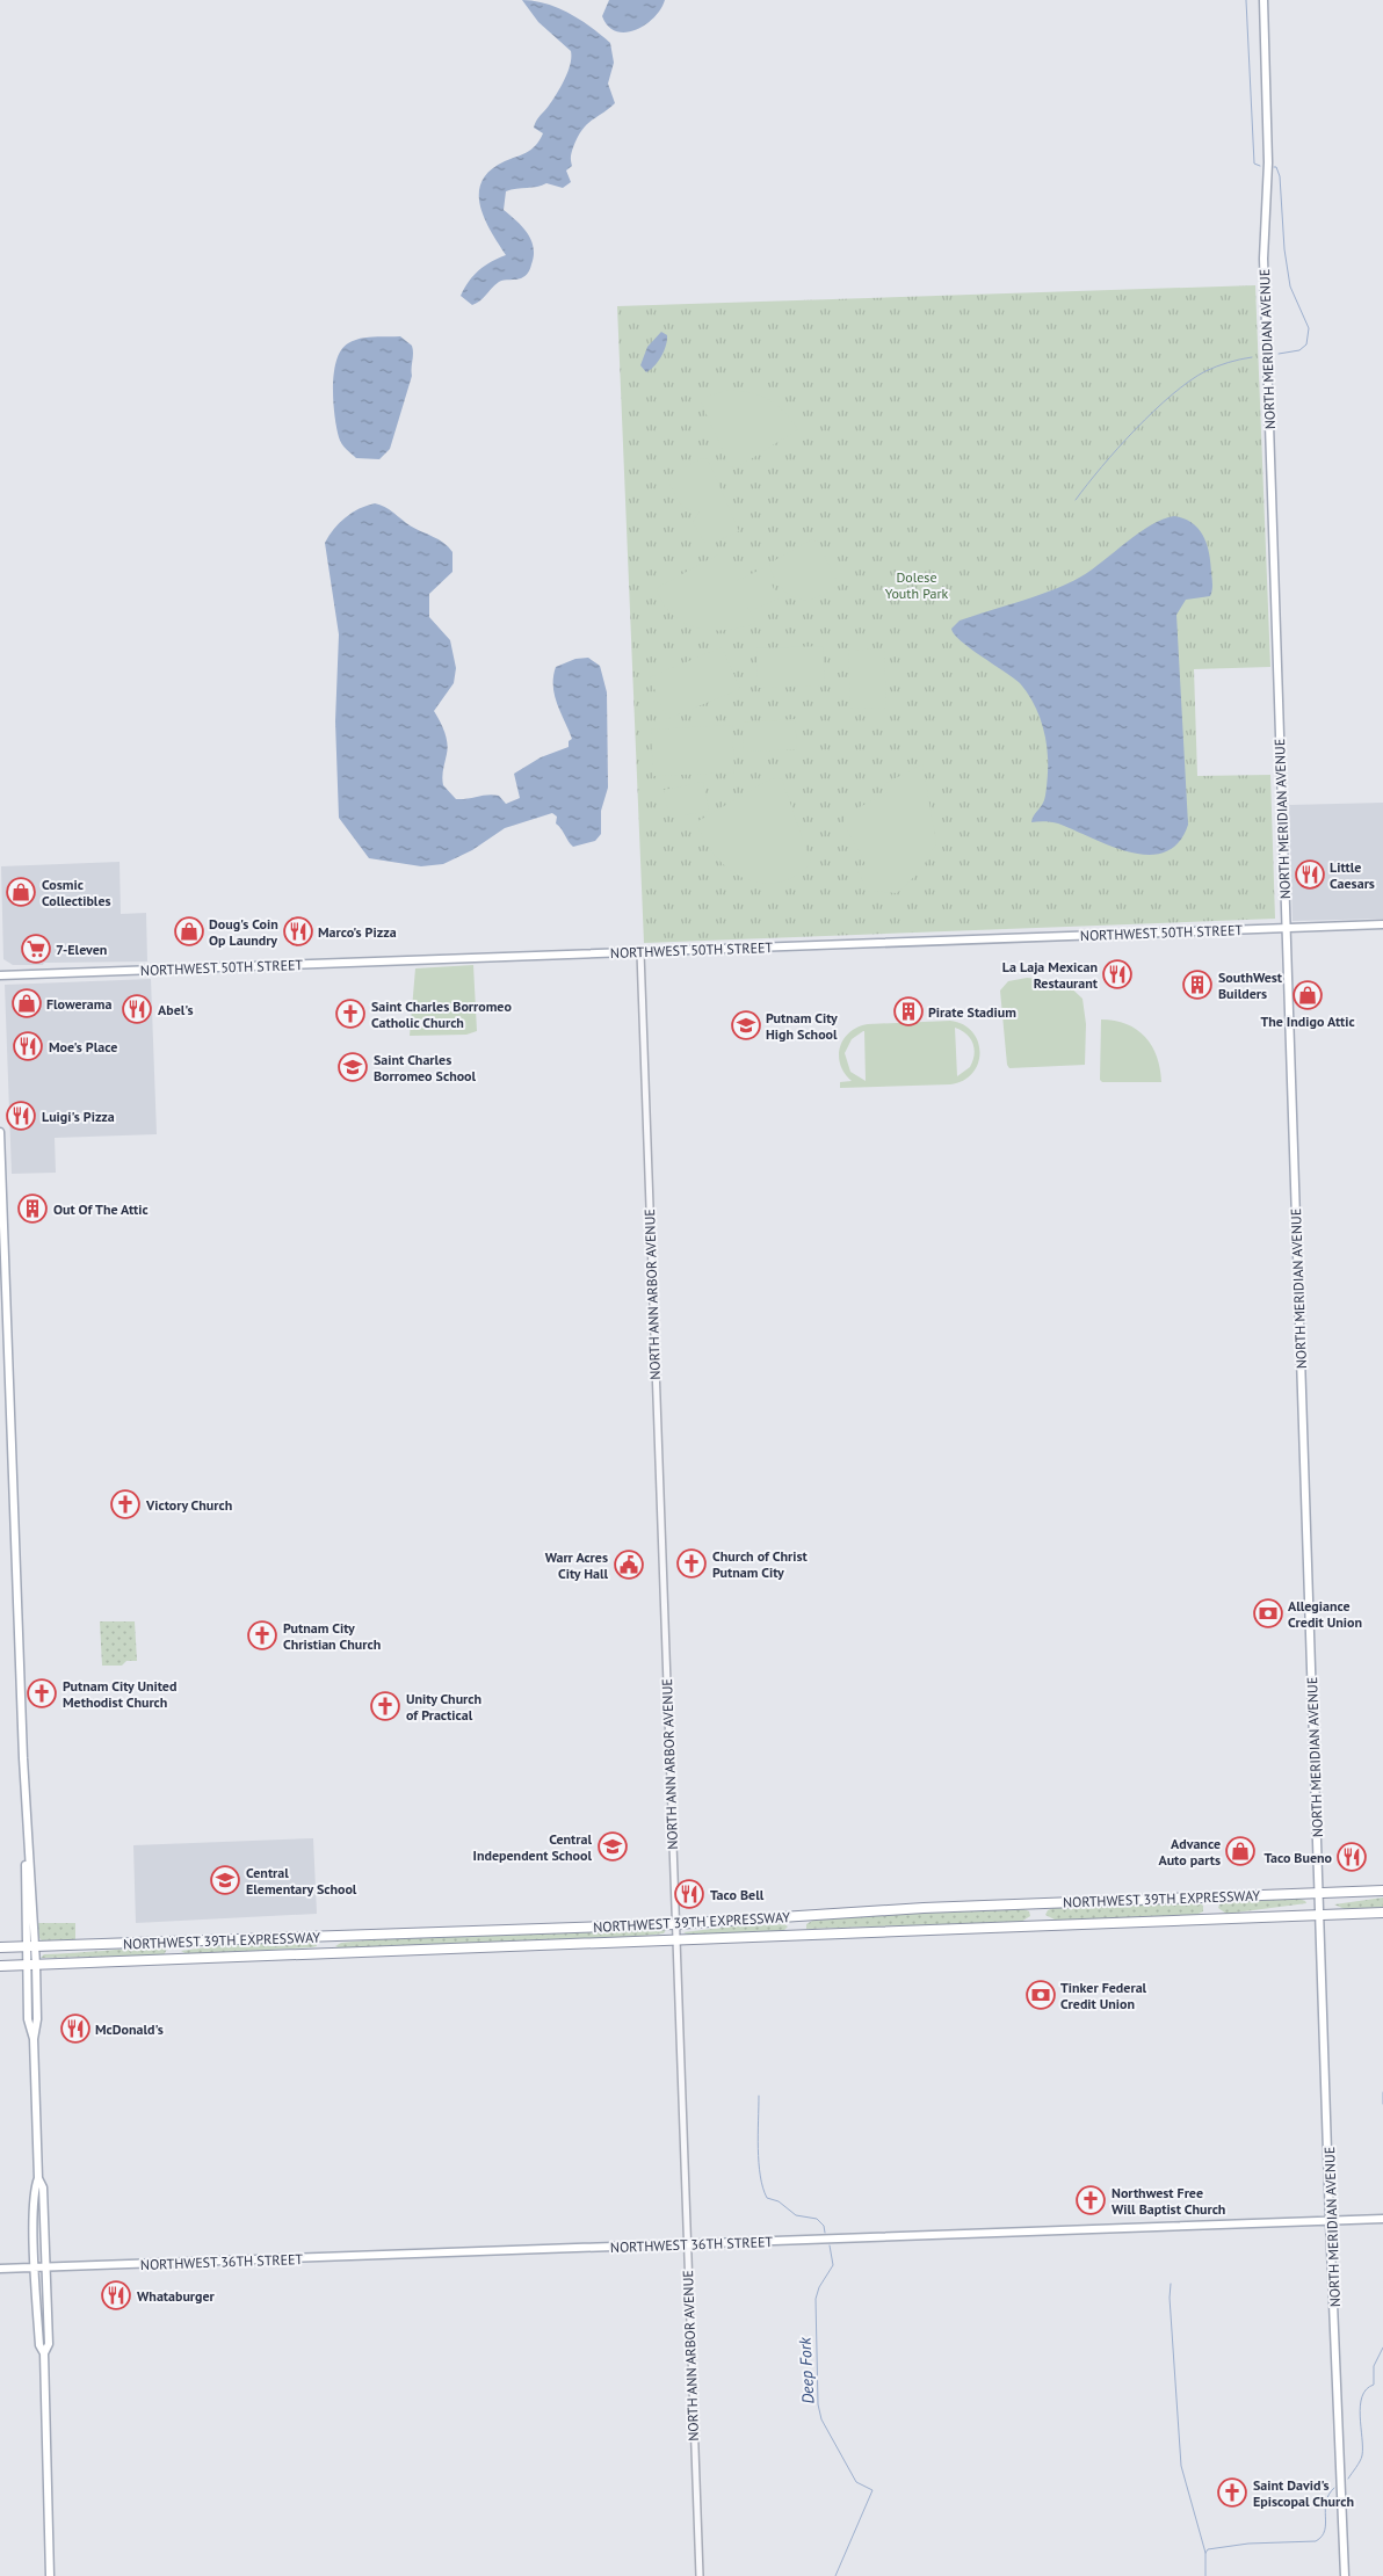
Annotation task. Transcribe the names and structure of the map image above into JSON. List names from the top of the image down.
{
  "streets": {
    "highway": ["NORTHWEST 39TH EXPRESSWAY"],
    "main road": ["NORTH MERIDIAN AVENUE", "NORTHWEST 50TH STREET", "NORTHWEST 36TH STREET"],
    "street": ["NORTH ANN ARBOR AVENUE"]
  },
  "crossings": [
    ["NORTH MERIDIAN AVENUE", "NORTHWEST 50TH STREET"],
    ["NORTH MERIDIAN AVENUE", "NORTHWEST 39TH EXPRESSWAY"],
    ["NORTH MERIDIAN AVENUE", "NORTHWEST 36TH STREET"],
    ["NORTHWEST 50TH STREET", "NORTH ANN ARBOR AVENUE"],
    ["NORTH ANN ARBOR AVENUE", "NORTHWEST 39TH EXPRESSWAY"],
    ["NORTH ANN ARBOR AVENUE", "NORTHWEST 36TH STREET"]
  ],
  "water": ["Deep Fork"],
  "parks": ["Dolese Youth Park"],
  "places": {
    "restaurant": [
      "Little Caesars",
      "Marco's Pizza",
      "La Laja Mexican Restaurant",
      "Abel's",
      "Moe's Place",
      "Luigi's Pizza",
      "Taco Bueno",
      "Taco Bell",
      "McDonald's",
      "Whataburger"
    ],
    "shop": [
      "Cosmic Collectibles",
      "Doug's Coin Op Laundry",
      "The Indigo Attic",
      "Flowerama",
      "Advance Auto parts"
    ],
    "supermarket": ["7-Eleven"],
    "building": ["SouthWest Builders", "Pirate Stadium", "Out Of The Attic"],
    "church": [
      "Saint Charles Borromeo Catholic Church",
      "Victory Church",
      "Church of Christ Putnam City",
      "Putnam City Christian Church",
      "Putnam City United Methodist Church",
      "Unity Church of Practical",
      "Northwest Free Will Baptist Church",
      "Saint David's Episcopal Church"
    ],
    "school or university": [
      "Putnam City High School",
      "Saint Charles Borromeo School",
      "Central Independent School",
      "Central Elementary School"
    ],
    "public building": ["Warr Acres City Hall"],
    "bank": ["Allegiance Credit Union", "Tinker Federal Credit Union"]
  }
}
